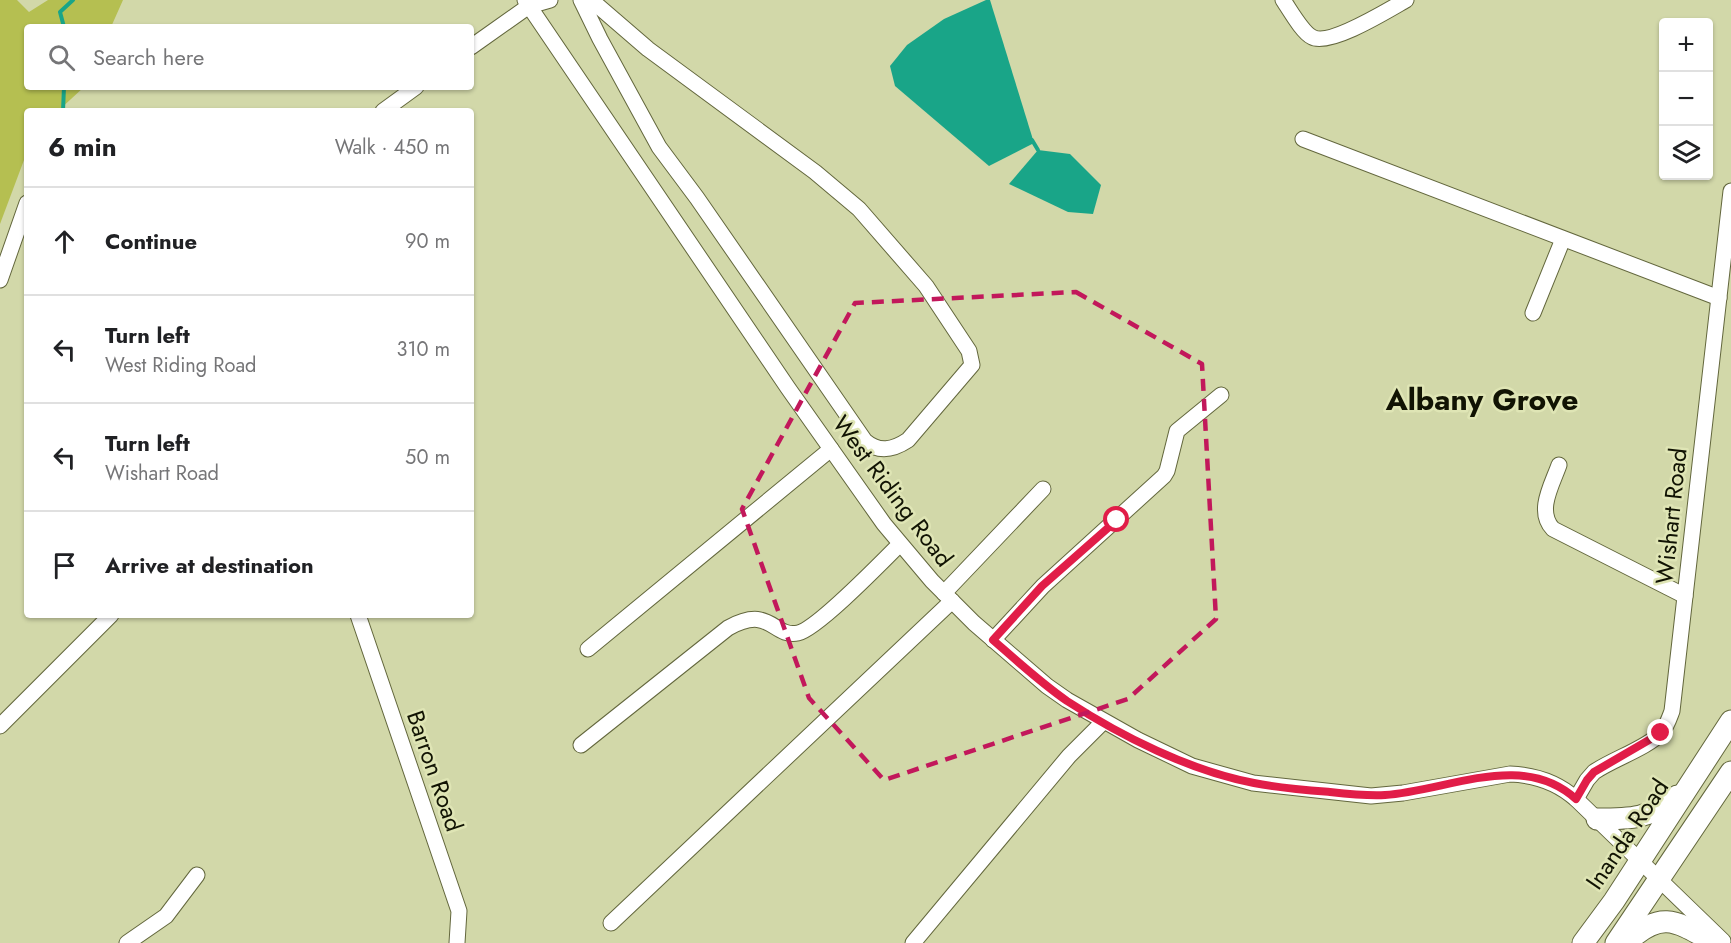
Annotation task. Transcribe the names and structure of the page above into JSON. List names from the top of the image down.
{
  "streets": {
    "main road": ["Inanda Road"],
    "street": ["West Riding Road", "Wishart Road", "Barron Road"]
  },
  "crossings": [
    ["West Riding Road", "Wishart Road"],
    ["West Riding Road", "Inanda Road"]
  ],
  "districts": ["Albany Grove"],
  "page": {
    "map_buttons": ["+", "−"],
    "search": "Search here",
    "heading": ["6 min", "Walk · 450 m"],
    "list": [
      ["Continue", "90 m"],
      ["Turn left", "West Riding Road", "310 m"],
      ["Turn left", "Wishart Road", "50 m"],
      "Arrive at destination"
    ]
  }
}
